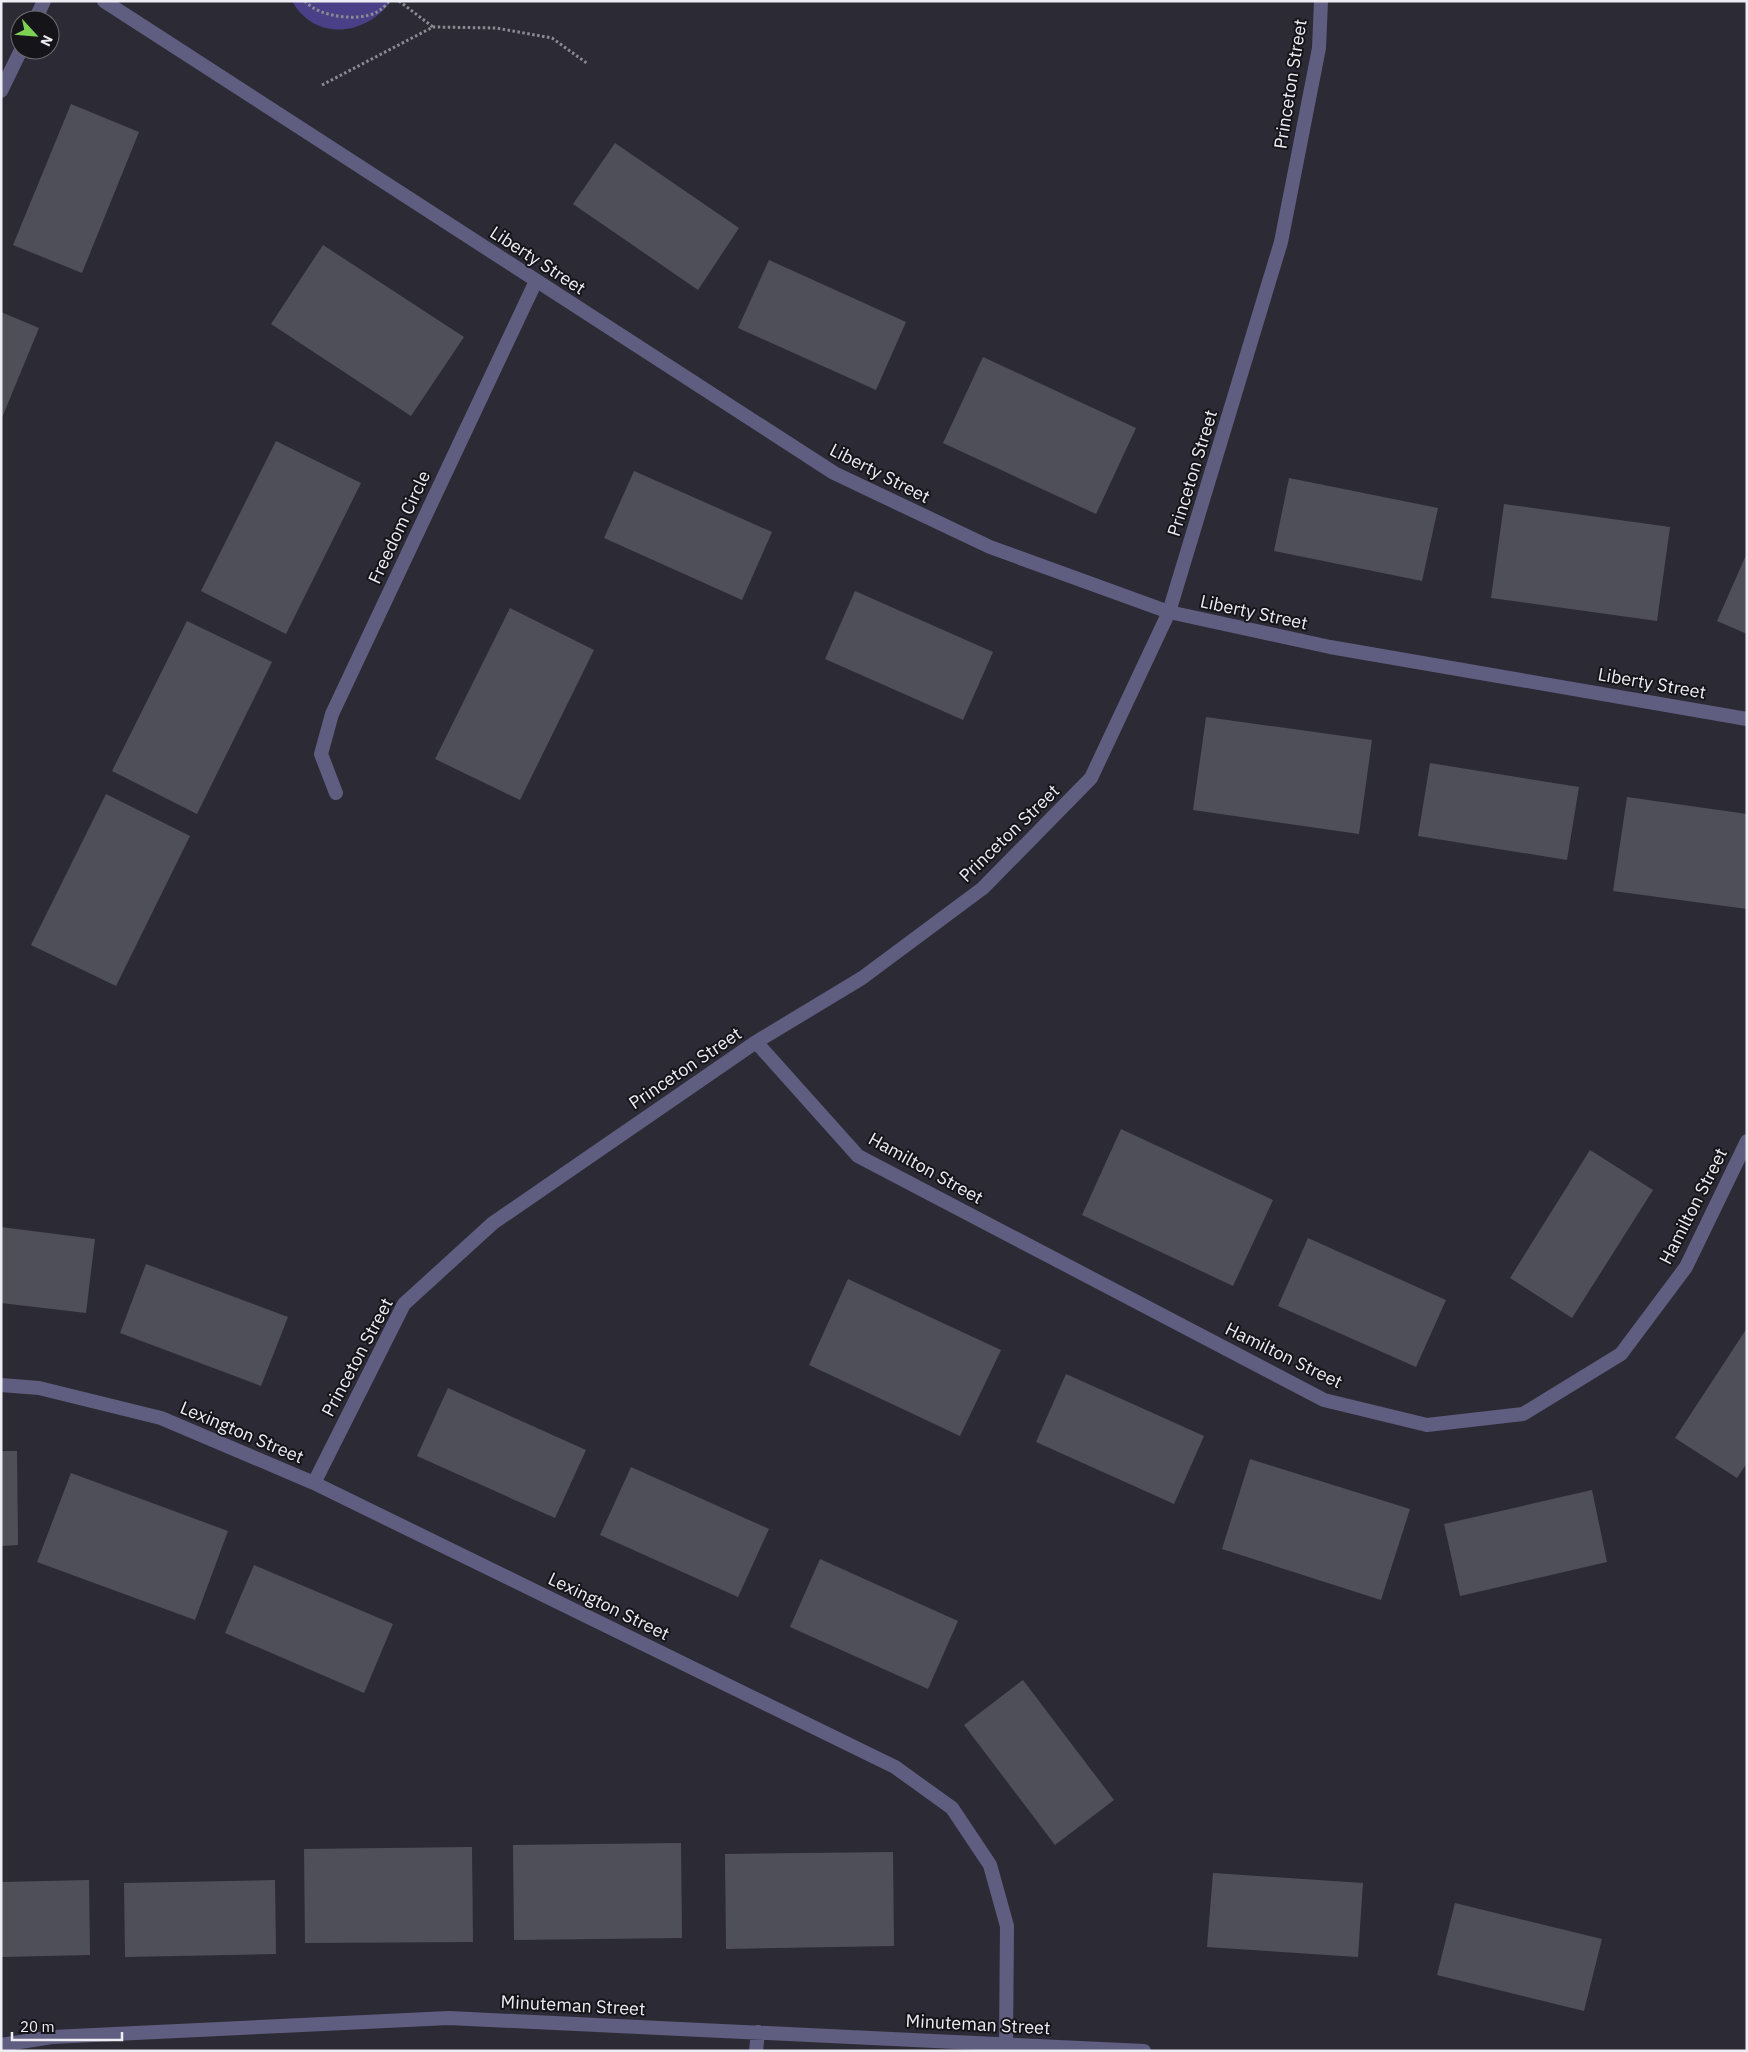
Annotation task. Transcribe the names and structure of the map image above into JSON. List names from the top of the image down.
{
  "streets": {
    "street": [
      "Princeton Street",
      "Liberty Street",
      "Freedom Circle",
      "Hamilton Street",
      "Lexington Street",
      "Minuteman Street"
    ]
  },
  "crossings": [
    ["Princeton Street", "Liberty Street"],
    ["Princeton Street", "Hamilton Street"],
    ["Princeton Street", "Lexington Street"],
    ["Liberty Street", "Freedom Circle"],
    ["Lexington Street", "Minuteman Street"]
  ],
  "scale_bar": "20 m",
  "north": "bottom right"
}
